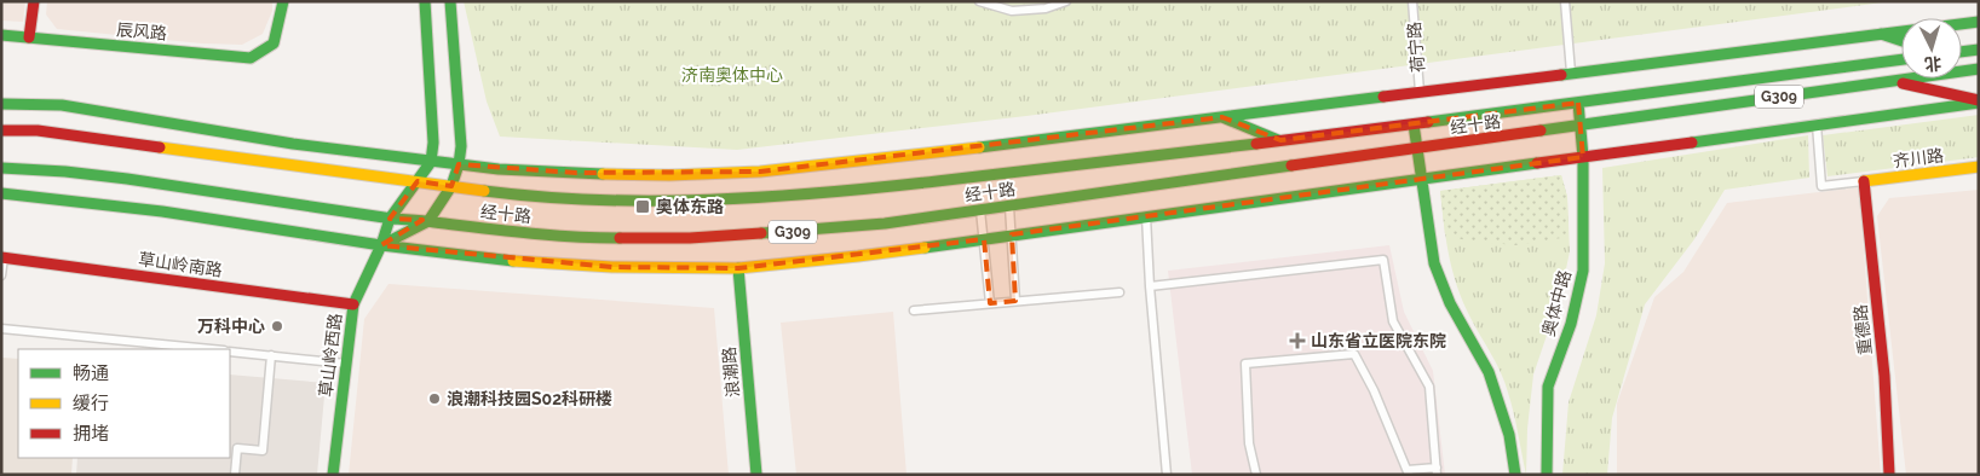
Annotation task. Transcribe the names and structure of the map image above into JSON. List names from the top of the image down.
{
  "streets": {
    "main road": [
      "辰风路",
      "G309",
      "经十路",
      "齐川路",
      "草山岭南路",
      "奥体中路",
      "重德路",
      "草山岭西路",
      "浪潮路"
    ],
    "street": ["荷宁路"]
  },
  "crossings": [
    ["经十路", "奥体中路"],
    ["齐川路", "重德路"],
    ["草山岭南路", "草山岭西路"]
  ],
  "parks": ["济南奥体中心"],
  "places": {
    "transit": ["奥体东路"],
    "other": ["万科中心", "浪潮科技园S02科研楼"],
    "health": ["山东省立医院东院"]
  },
  "legend": ["畅通", "缓行", "拥堵"],
  "north": "bottom"
}
